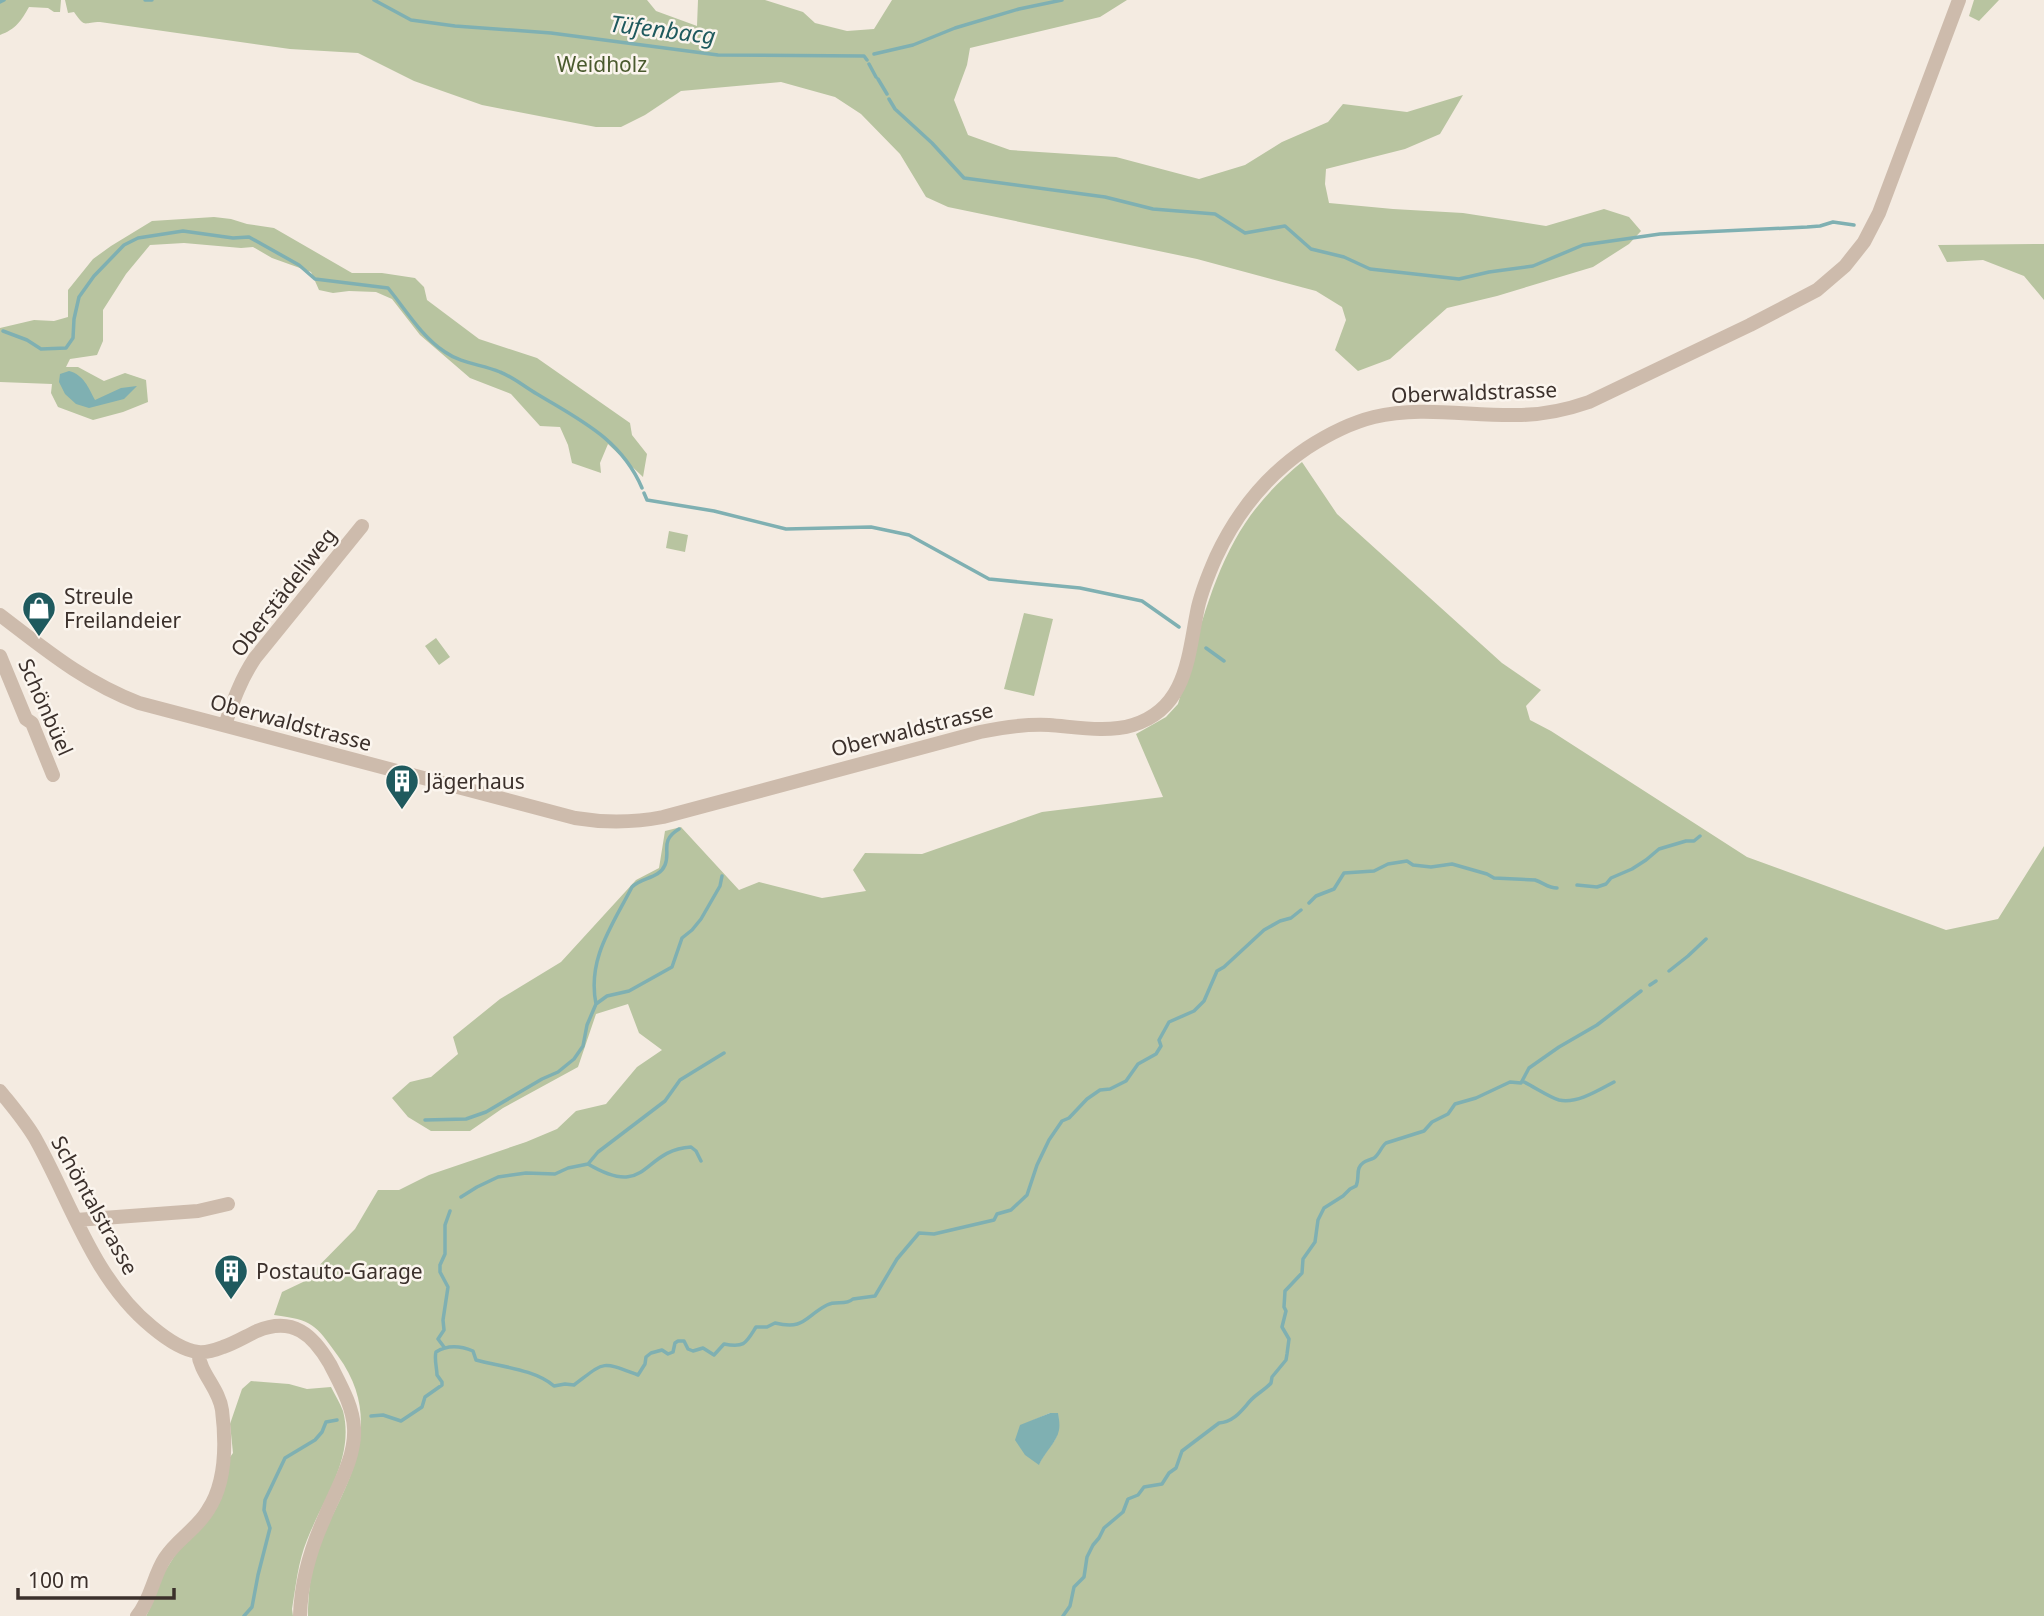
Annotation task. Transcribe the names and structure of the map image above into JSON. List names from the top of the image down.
{
  "streets": {
    "street": [
      "Oberwaldstrasse",
      "Oberstädeliweg",
      "Schönbüel",
      "Schöntalstrasse"
    ]
  },
  "crossings": [
    ["Oberwaldstrasse", "Oberstädeliweg"]
  ],
  "water": ["Tüfenbacg"],
  "parks": ["Weidholz"],
  "places": {
    "shop": ["Streule Freilandeier"],
    "building": ["Jägerhaus", "Postauto-Garage"]
  },
  "scale_bar": "100 m"
}
